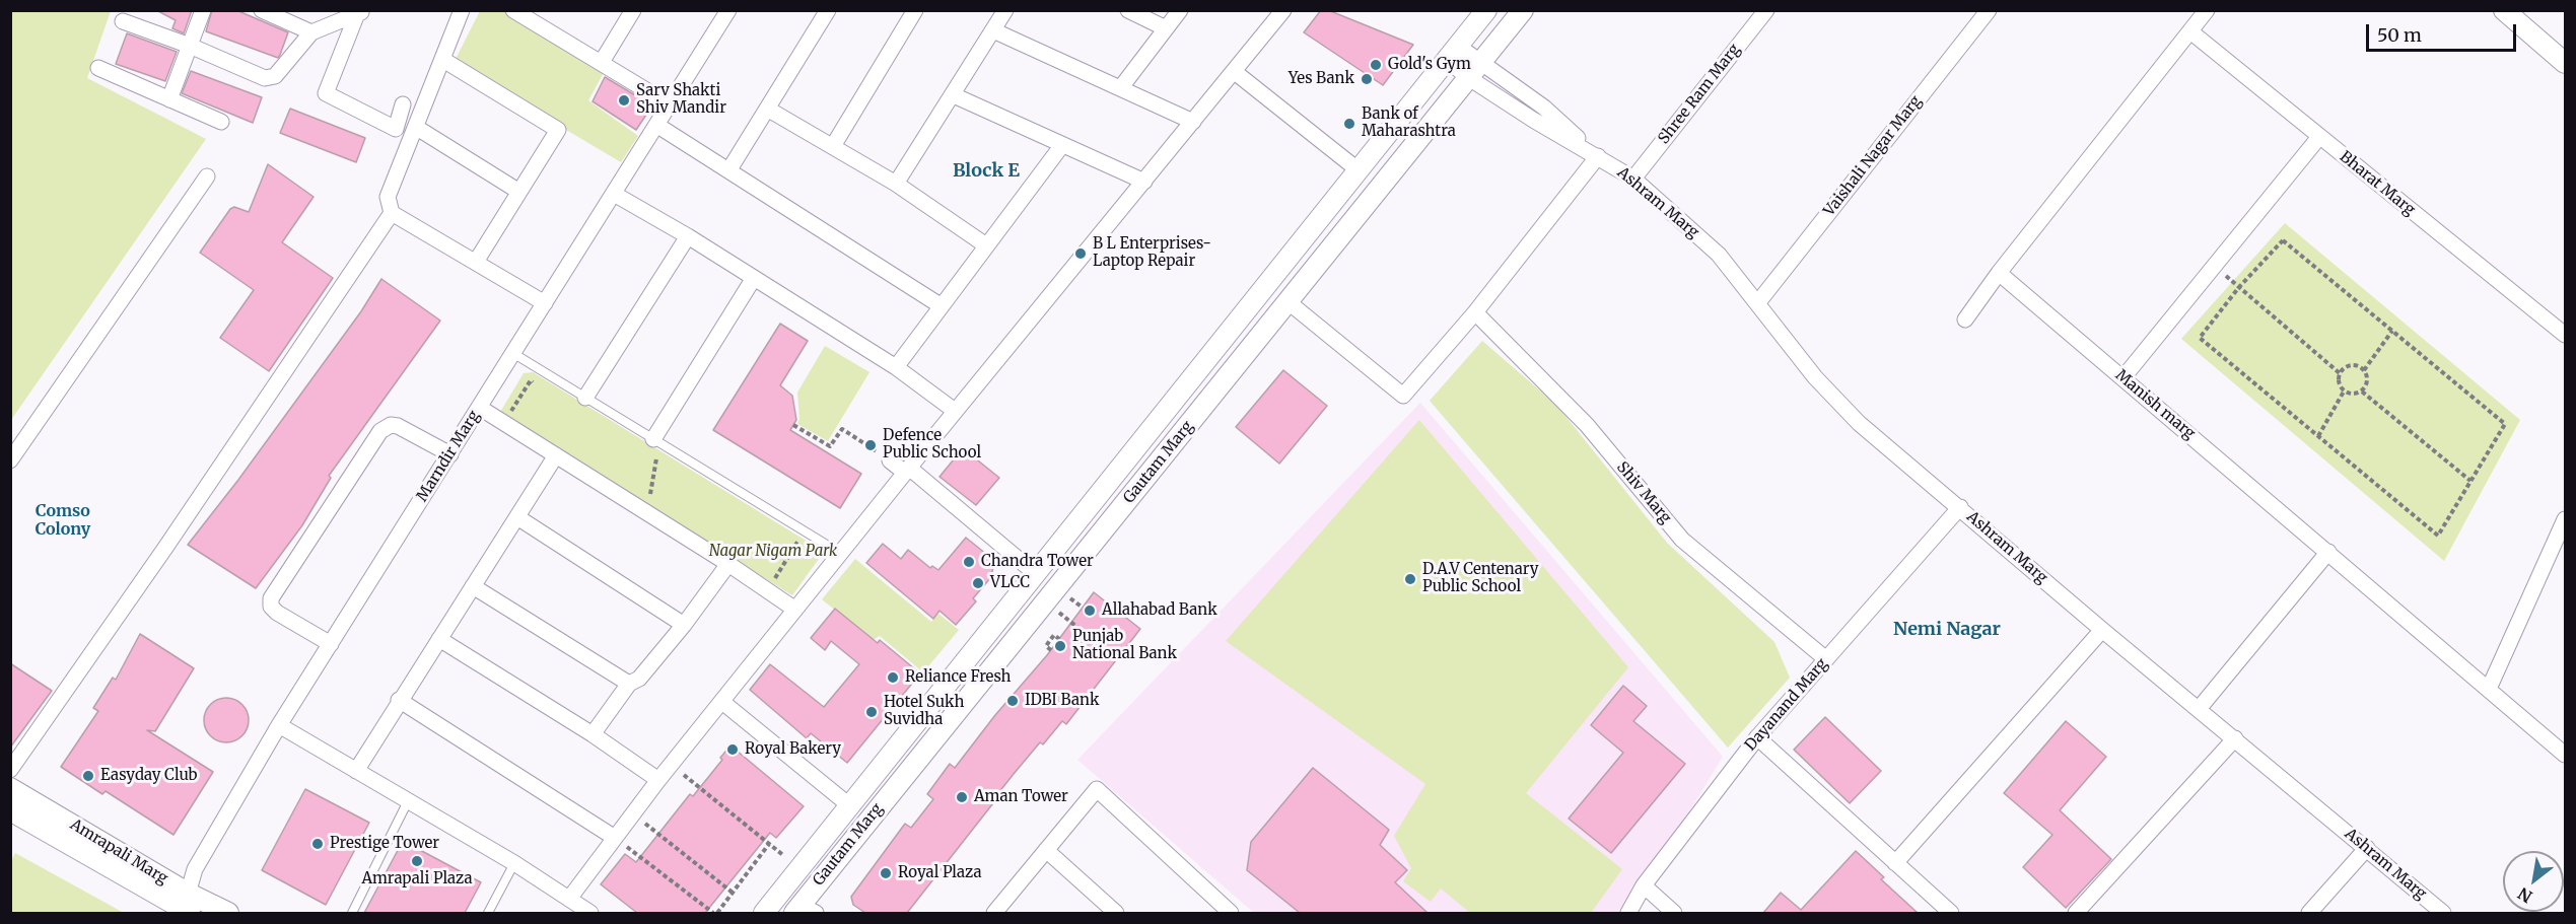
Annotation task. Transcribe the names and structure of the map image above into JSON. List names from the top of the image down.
{
  "streets": {
    "street": [
      "Shree Ram Marg",
      "Vaishali Nagar Marg",
      "Bharat Marg",
      "Ashram Marg",
      "Manish marg",
      "Marndir Marg",
      "Gautam Marg",
      "Shiv Marg",
      "Dayanand Marg",
      "Amrapali Marg"
    ]
  },
  "crossings": [
    ["Shree Ram Marg", "Ashram Marg"],
    ["Vaishali Nagar Marg", "Ashram Marg"],
    ["Ashram Marg", "Gautam Marg"],
    ["Ashram Marg", "Dayanand Marg"],
    ["Marndir Marg", "Amrapali Marg"],
    ["Shiv Marg", "Dayanand Marg"]
  ],
  "districts": ["Block E", "Comso Colony", "Nemi Nagar"],
  "parks": ["Nagar Nigam Park"],
  "places": [
    "Gold's Gym",
    "Yes Bank",
    "Sarv Shakti Shiv Mandir",
    "Bank of Maharashtra",
    "B L Enterprises- Laptop Repair",
    "Defence Public School",
    "Chandra Tower",
    "D.A.V Centenary Public School",
    "VLCC",
    "Allahabad Bank",
    "Punjab National Bank",
    "Reliance Fresh",
    "IDBI Bank",
    "Hotel Sukh Suvidha",
    "Royal Bakery",
    "Easyday Club",
    "Aman Tower",
    "Prestige Tower",
    "Amrapali Plaza",
    "Royal Plaza"
  ],
  "scale_bar": "50 m",
  "north": "bottom left"
}
